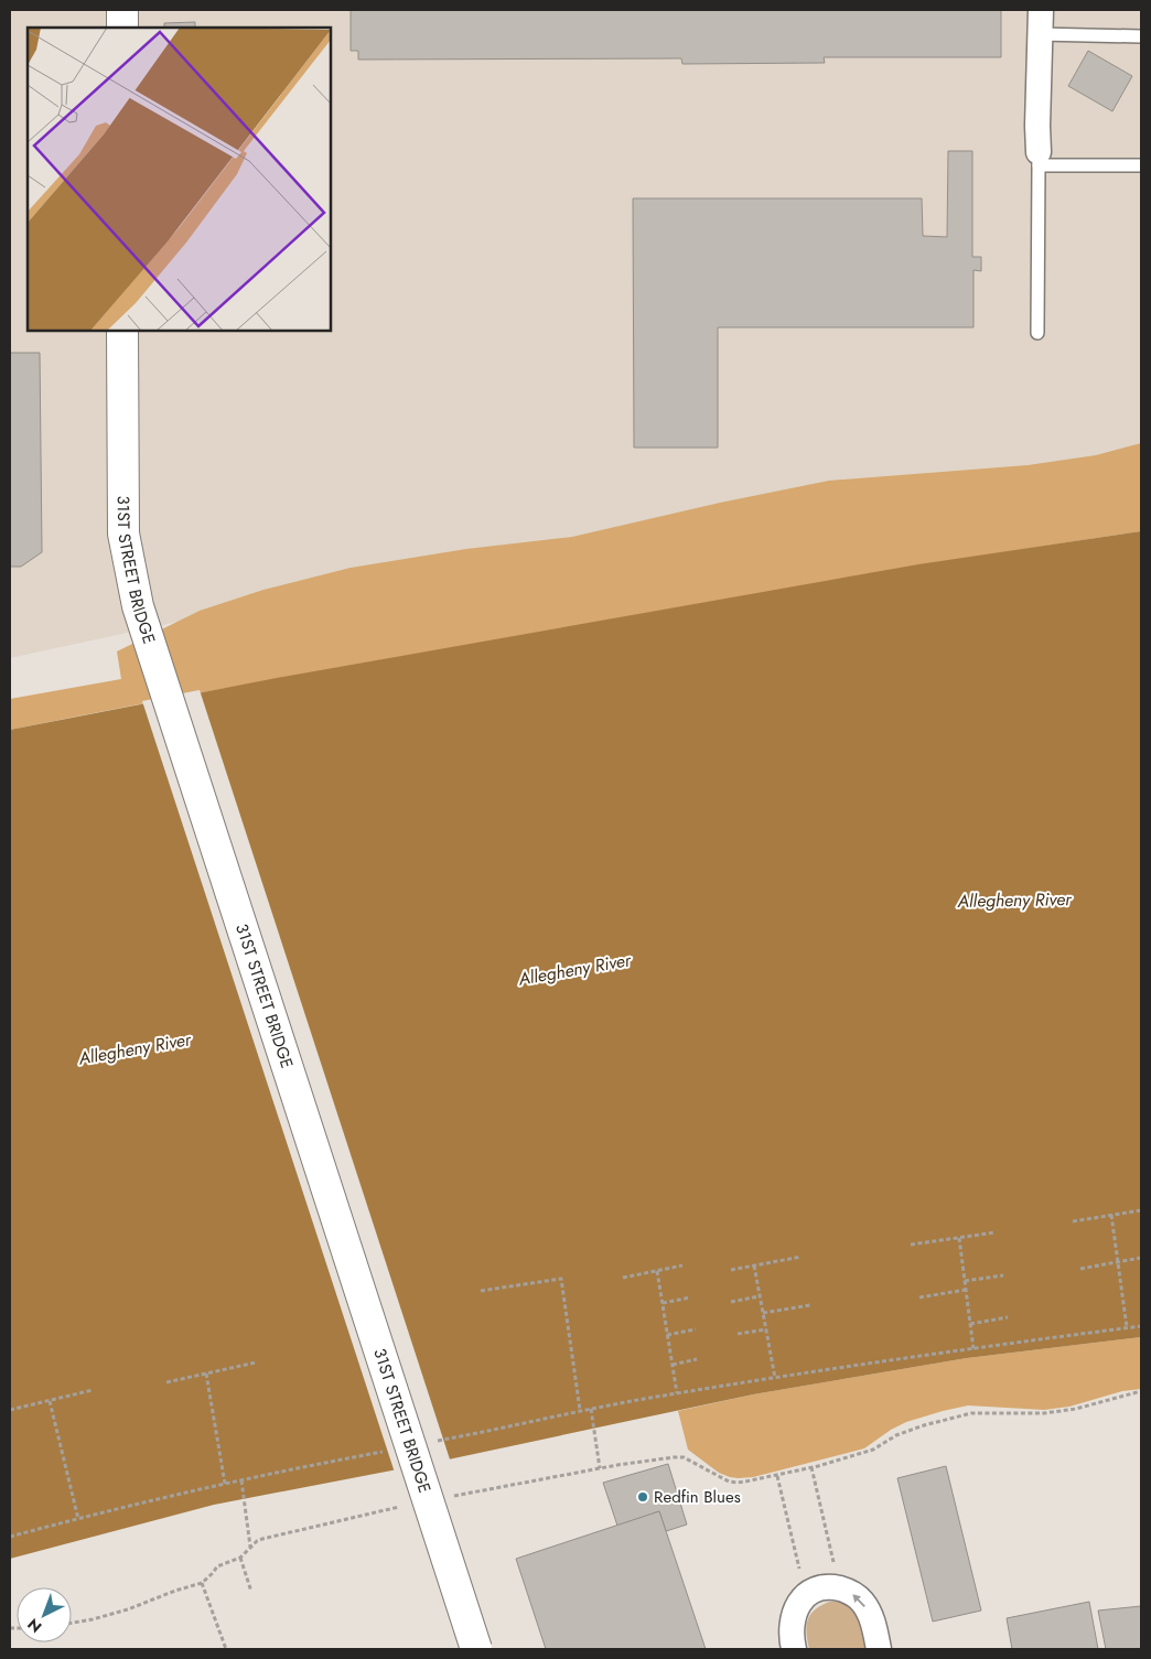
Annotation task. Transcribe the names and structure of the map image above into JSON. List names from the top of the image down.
{
  "streets": {
    "main road": ["31ST STREET BRIDGE"]
  },
  "water": ["Allegheny River"],
  "places": ["Redfin Blues"],
  "north": "bottom left"
}
